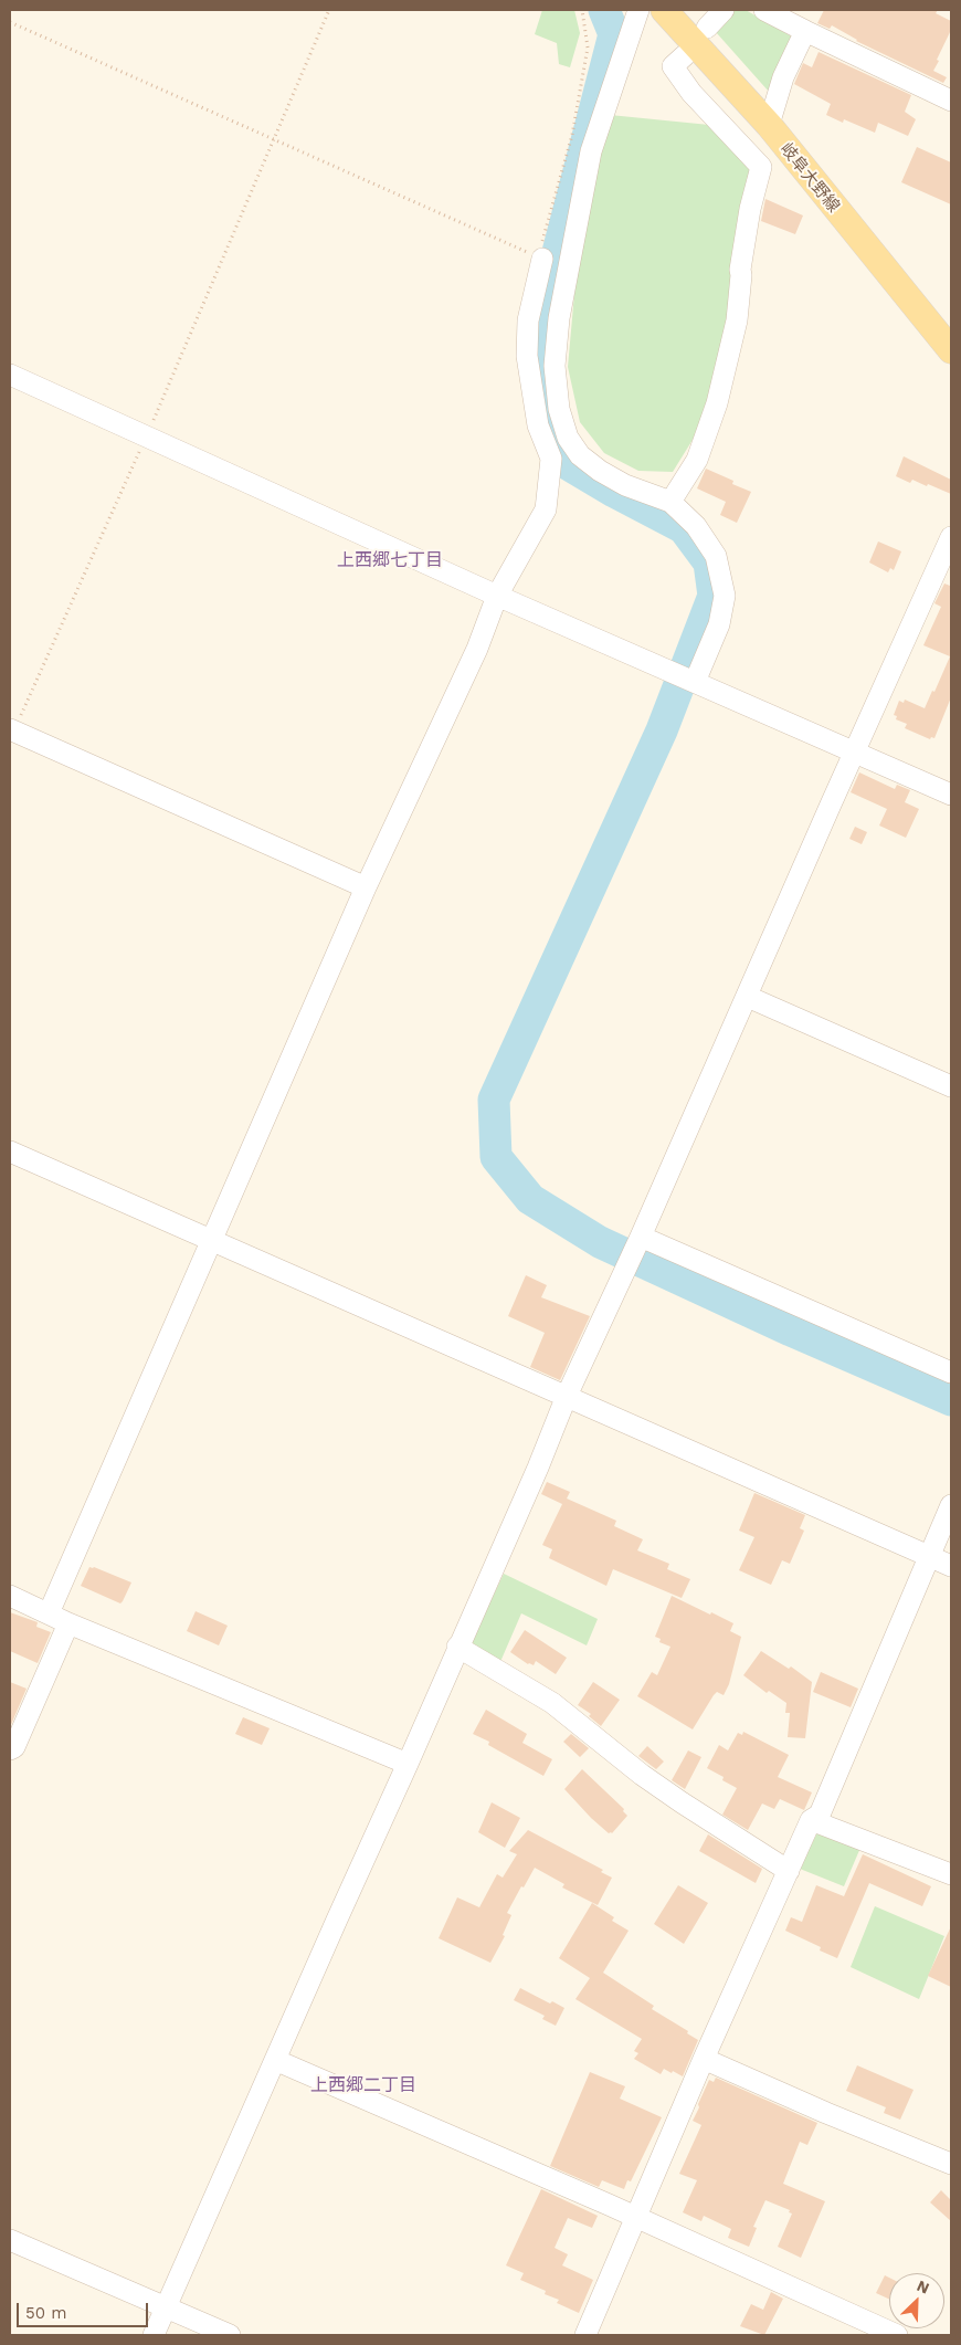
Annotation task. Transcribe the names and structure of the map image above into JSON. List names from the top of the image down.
{
  "streets": {
    "main road": ["岐阜大野線"]
  },
  "districts": ["上西郷七丁目", "上西郷二丁目"],
  "scale_bar": "50 m",
  "north": "top right"
}
